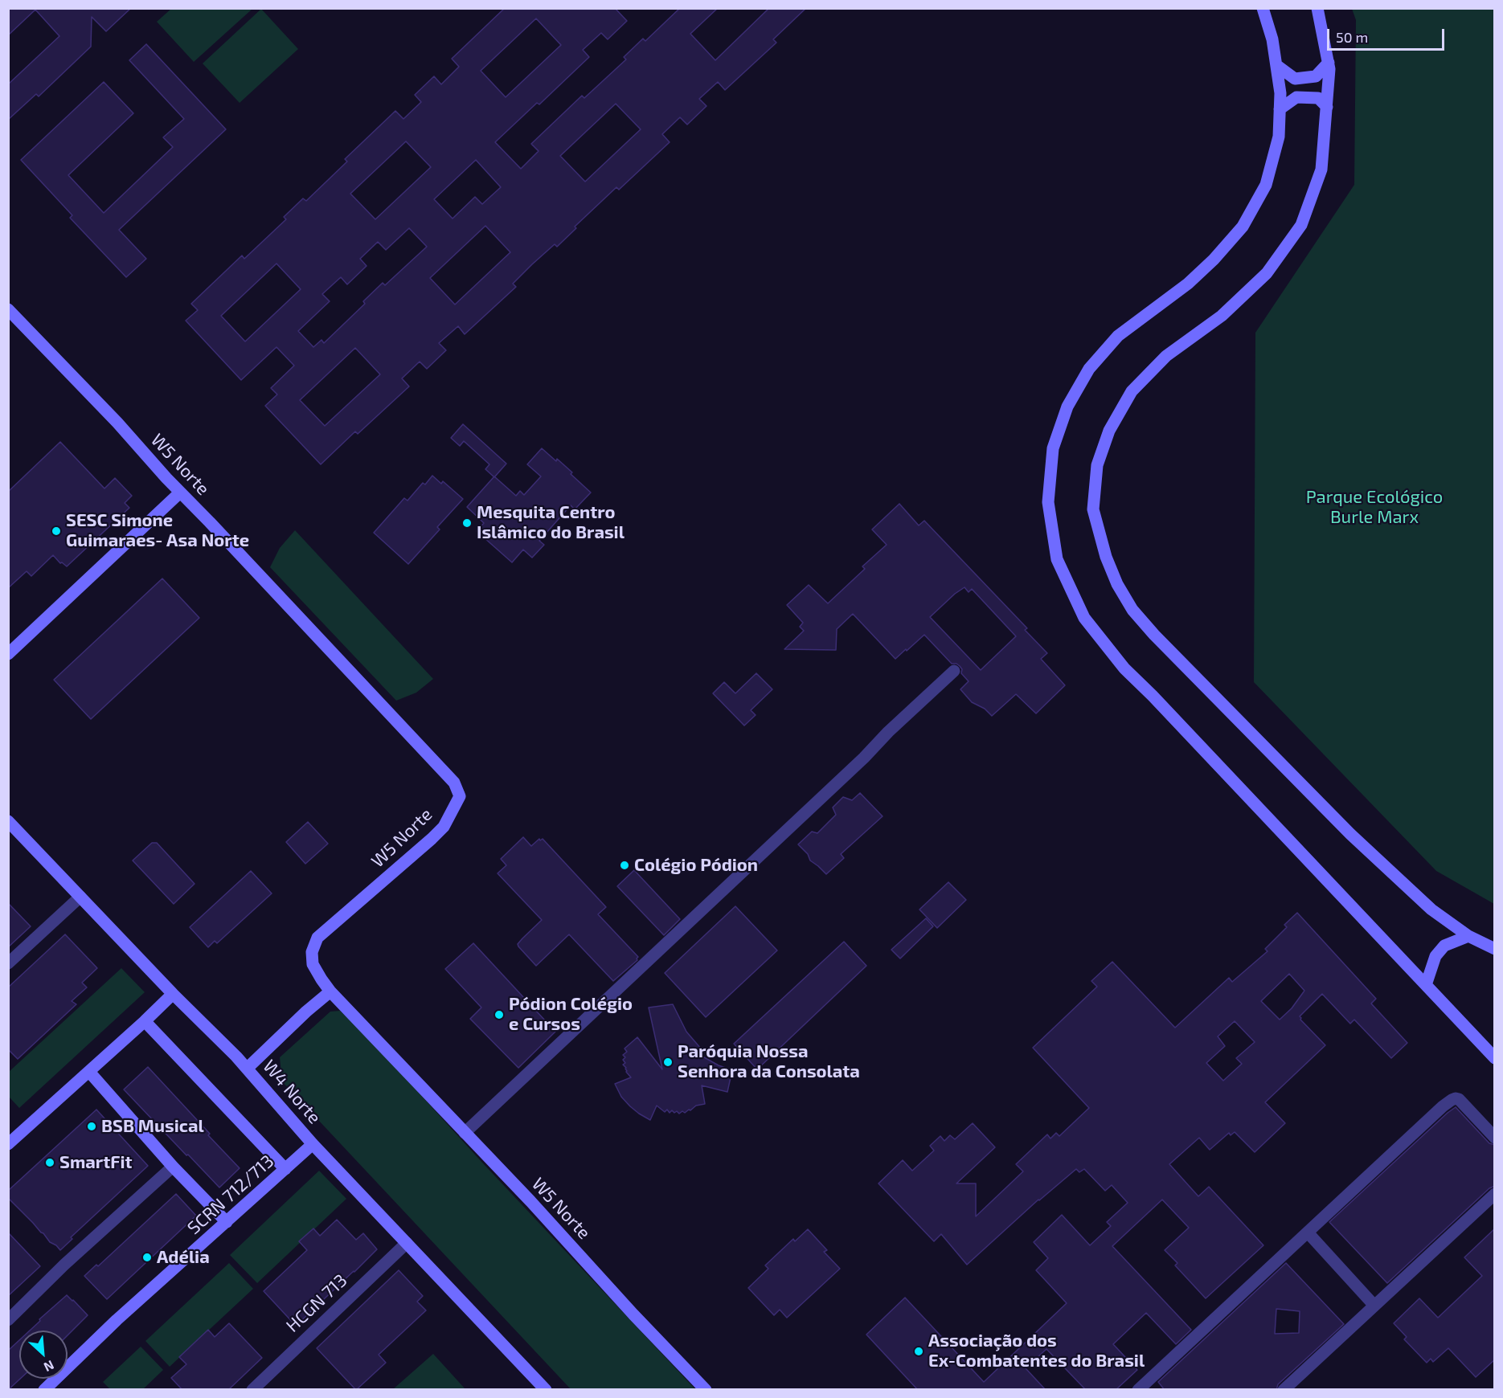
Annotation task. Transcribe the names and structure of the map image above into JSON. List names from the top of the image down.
{
  "streets": {
    "street": [
      "W5 Norte",
      "W4 Norte",
      "SCRN 712/713",
      "HCGN 713"
    ]
  },
  "crossings": [
    ["W4 Norte", "SCRN 712/713"],
    ["W4 Norte", "HCGN 713"]
  ],
  "parks": ["Parque Ecológico Burle Marx"],
  "places": [
    "Mesquita Centro Islâmico do Brasil",
    "SESC Simone Guimaraes- Asa Norte",
    "Colégio Pódion",
    "Pódion Colégio e Cursos",
    "Paróquia Nossa Senhora da Consolata",
    "BSB Musical",
    "SmartFit",
    "Adélia",
    "Associação dos Ex-Combatentes do Brasil"
  ],
  "scale_bar": "50 m",
  "north": "bottom right"
}
